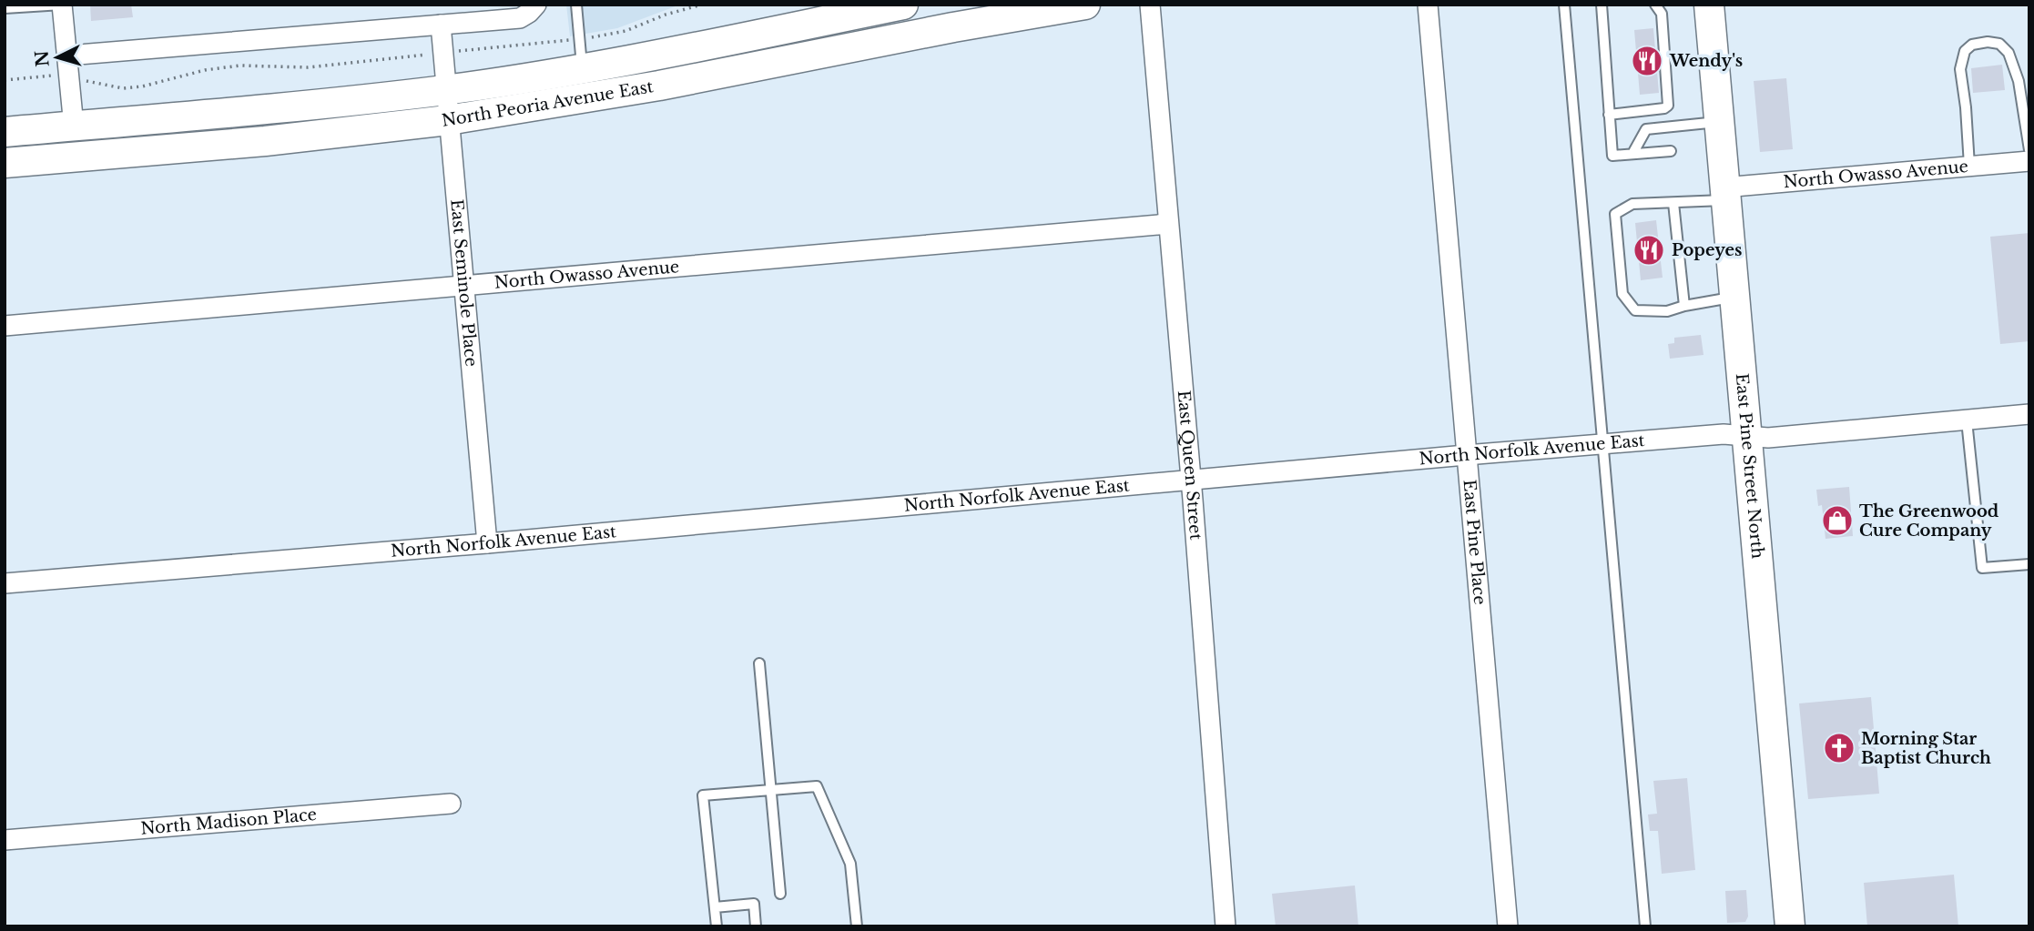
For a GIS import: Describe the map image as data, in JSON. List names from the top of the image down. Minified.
{"streets":{"main road":["North Peoria Avenue East","East Pine Street North"],"street":["North Owasso Avenue","East Seminole Place","North Norfolk Avenue East","East Queen Street","East Pine Place","North Madison Place"]},"crossings":[["North Peoria Avenue East","East Seminole Place"],["North Owasso Avenue","East Seminole Place"],["North Owasso Avenue","East Queen Street"],["North Owasso Avenue","East Pine Street North"],["East Seminole Place","North Norfolk Avenue East"],["North Norfolk Avenue East","East Queen Street"],["North Norfolk Avenue East","East Pine Street North"],["North Norfolk Avenue East","East Pine Place"]],"places":{"restaurant":["Wendy's","Popeyes"],"shop":["The Greenwood Cure Company"],"church":["Morning Star Baptist Church"]},"north":"left"}
